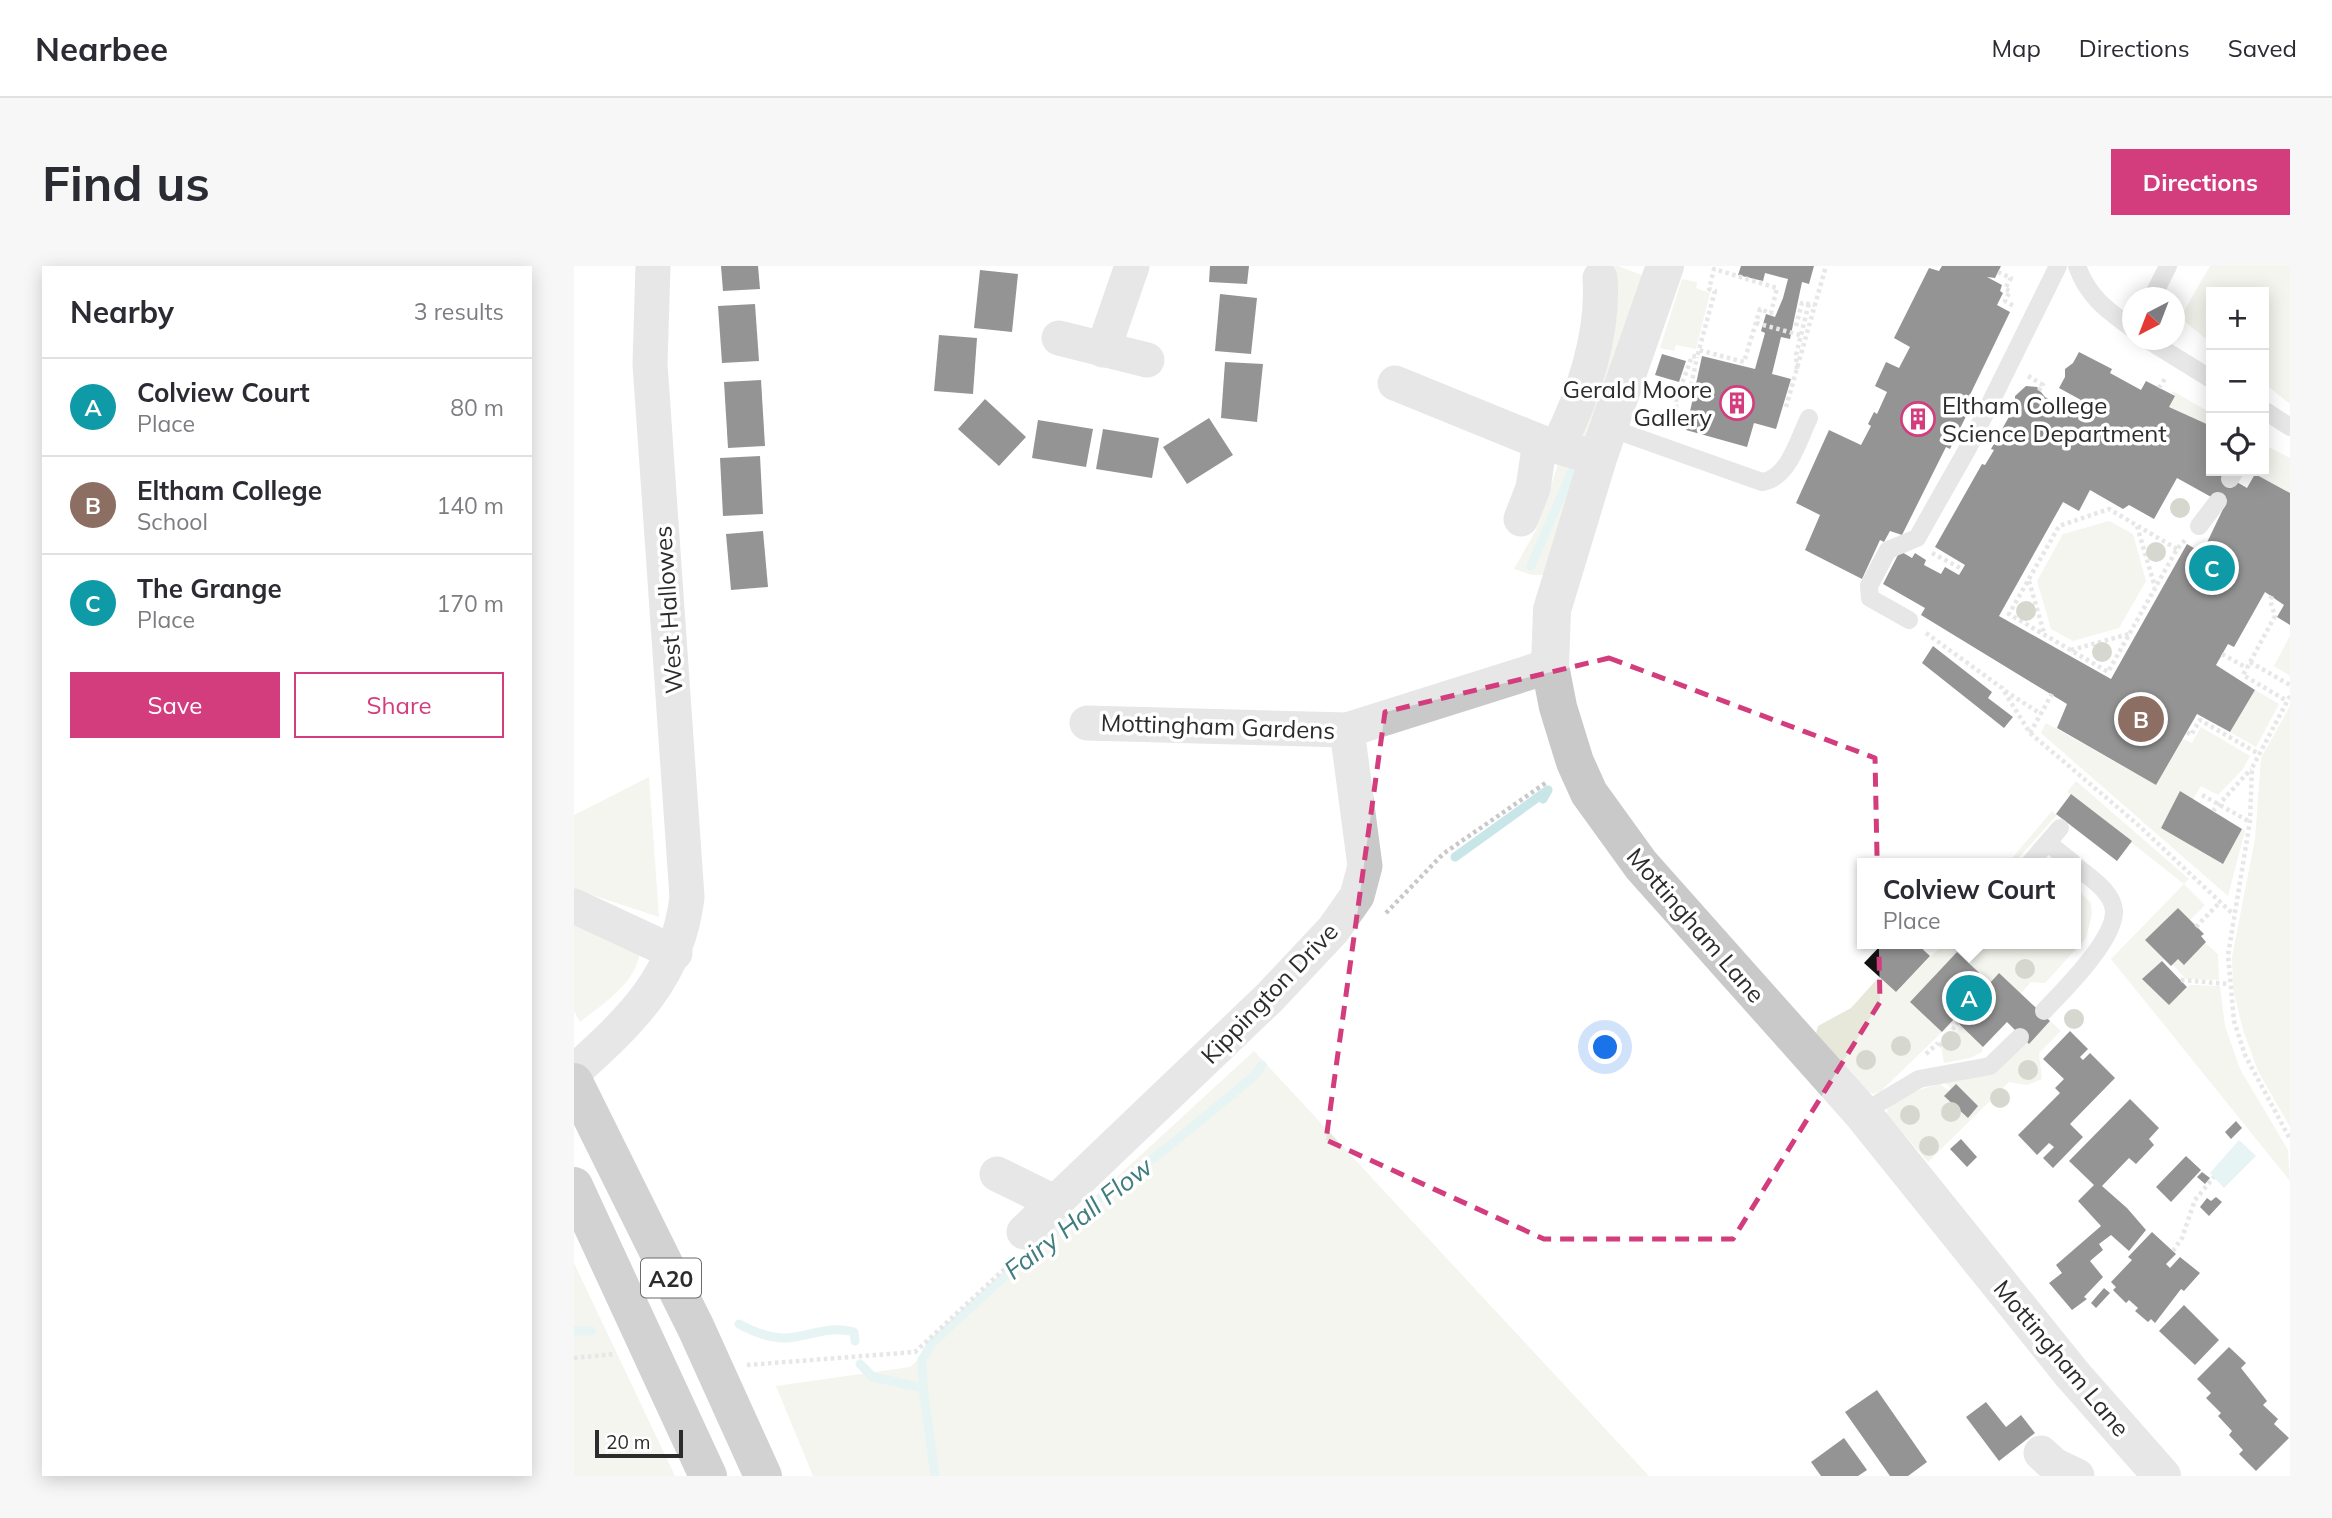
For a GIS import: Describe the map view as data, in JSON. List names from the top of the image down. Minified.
{"streets":{"highway":["A20"],"street":["West Hallowes","Mottingham Gardens","Mottingham Lane","Kippington Drive"]},"crossings":[["Mottingham Gardens","Mottingham Lane"],["Mottingham Gardens","Kippington Drive"]],"water":["Fairy Hall Flow"],"places":{"building":["Gerald Moore Gallery","Eltham College Science Department"]},"scale_bar":"20 m","north":"bottom left","page":{"header":"Nearbee","nav":["Map","Directions","Saved"],"buttons":["Directions",["Save","Share"]],"title":"Find us","heading":["Nearby","3 results"],"map_buttons":["+","−"],"list":[{"mark":"A","name":"Colview Court","note":"Place","value":"80 m"},{"mark":"B","name":"Eltham College","note":"School","value":"140 m"},{"mark":"C","name":"The Grange","note":"Place","value":"170 m"}],"pins":["C","B","A"],"popup":["Colview Court","Place"],"scale":"20 m"}}
